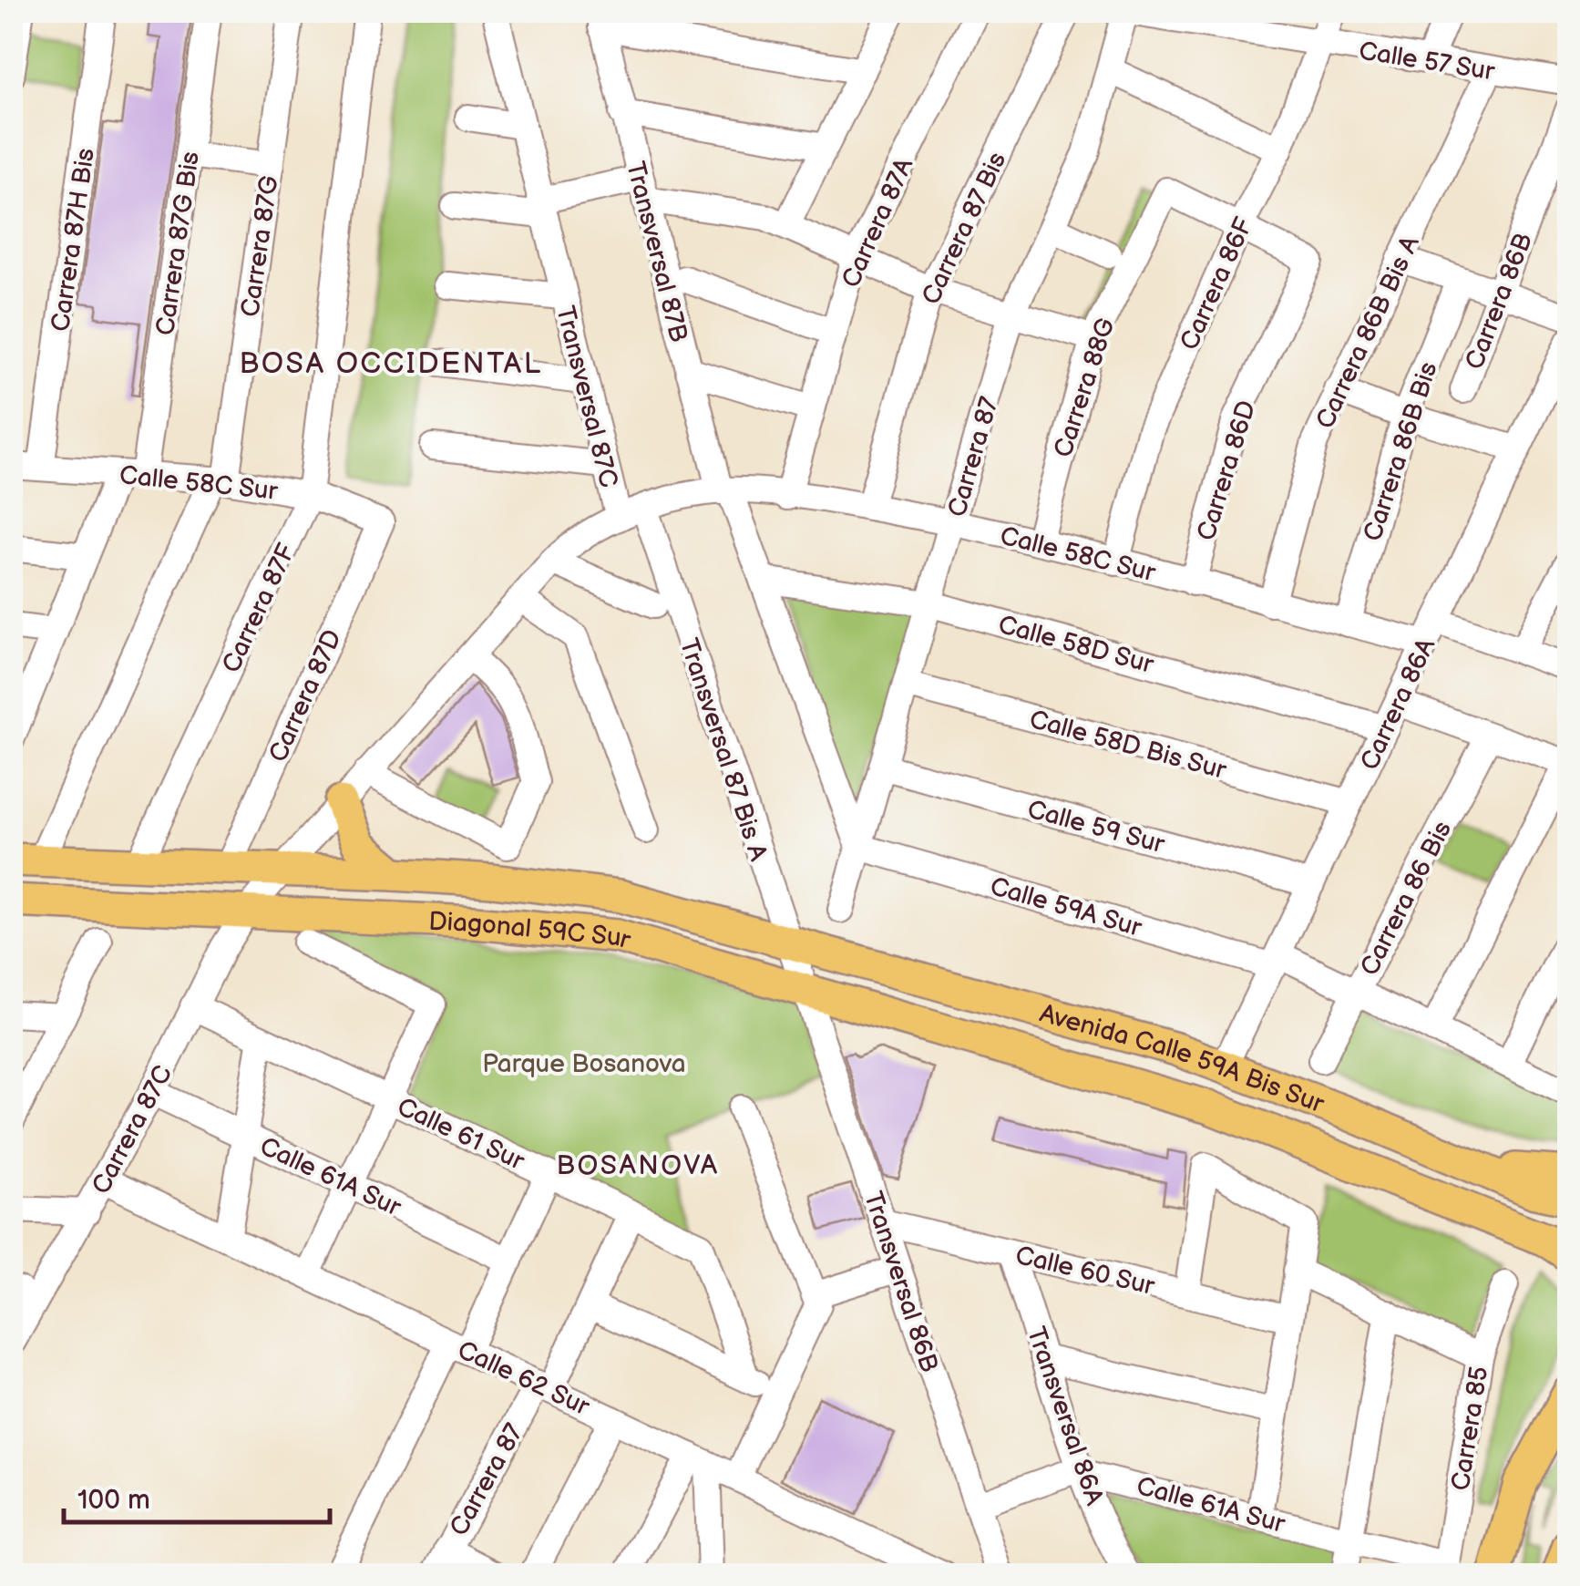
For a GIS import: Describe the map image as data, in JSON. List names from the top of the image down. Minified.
{"streets":{"main road":["Diagonal 59C Sur","Avenida Calle 59A Bis Sur"],"street":["Calle 57 Sur","Carrera 87A","Carrera 87 Bis","Carrera 87H Bis","Carrera 87G Bis","Carrera 87G","Transversal 87B","Carrera 86F","Carrera 86B","Carrera 86B Bis A","Carrera 88G","Transversal 87C","Carrera 86B Bis","Carrera 87","Carrera 86D","Calle 58C Sur","Carrera 87F","Calle 58D Sur","Carrera 87D","Carrera 86A","Calle 58D Bis Sur","Transversal 87 Bis A","Calle 59 Sur","Carrera 86 Bis","Calle 59A Sur","Carrera 87C","Calle 61 Sur","Calle 61A Sur","Calle 60 Sur","Transversal 86B","Calle 62 Sur","Transversal 86A","Carrera 85"]},"crossings":[["Calle 57 Sur","Carrera 86F"],["Calle 57 Sur","Carrera 86B Bis A"],["Calle 57 Sur","Carrera 87"],["Carrera 87A","Calle 58C Sur"],["Carrera 87 Bis","Calle 58C Sur"],["Carrera 87H Bis","Calle 58C Sur"],["Carrera 87G Bis","Calle 58C Sur"],["Carrera 87G","Calle 58C Sur"],["Carrera 87G","Diagonal 59C Sur"],["Transversal 87B","Carrera 87"],["Transversal 87B","Calle 58C Sur"],["Transversal 87B","Calle 58D Sur"],["Transversal 87B","Calle 59A Sur"],["Carrera 86F","Carrera 88G"],["Carrera 86F","Carrera 86D"],["Carrera 86F","Calle 58C Sur"],["Carrera 86B Bis A","Calle 58C Sur"],["Carrera 88G","Carrera 86D"],["Carrera 88G","Calle 58C Sur"],["Transversal 87C","Calle 58C Sur"],["Transversal 87C","Diagonal 59C Sur"],["Transversal 87C","Carrera 87C"],["Carrera 86B Bis","Calle 58C Sur"],["Carrera 87","Calle 58C Sur"],["Carrera 87","Calle 58D Sur"],["Carrera 87","Calle 58D Bis Sur"],["Carrera 87","Calle 59 Sur"],["Carrera 87","Calle 59A Sur"],["Carrera 87","Calle 61 Sur"],["Carrera 87","Calle 62 Sur"],["Carrera 86D","Calle 58C Sur"],["Calle 58C Sur","Carrera 87F"],["Calle 58C Sur","Carrera 87D"],["Calle 58C Sur","Carrera 86A"],["Calle 58C Sur","Transversal 87 Bis A"],["Carrera 87F","Diagonal 59C Sur"],["Calle 58D Sur","Carrera 86A"],["Carrera 87D","Diagonal 59C Sur"],["Carrera 86A","Calle 58D Bis Sur"],["Carrera 86A","Calle 59 Sur"],["Carrera 86A","Calle 59A Sur"],["Carrera 86A","Avenida Calle 59A Bis Sur"],["Transversal 87 Bis A","Diagonal 59C Sur"],["Transversal 87 Bis A","Avenida Calle 59A Bis Sur"],["Transversal 87 Bis A","Transversal 86B"],["Carrera 86 Bis","Calle 59A Sur"],["Diagonal 59C Sur","Avenida Calle 59A Bis Sur"],["Diagonal 59C Sur","Carrera 87C"],["Diagonal 59C Sur","Transversal 86B"],["Avenida Calle 59A Bis Sur","Transversal 86B"],["Carrera 87C","Calle 61 Sur"],["Carrera 87C","Calle 61A Sur"],["Carrera 87C","Calle 62 Sur"],["Calle 61A Sur","Transversal 86B"],["Calle 61A Sur","Transversal 86A"],["Calle 61A Sur","Carrera 85"],["Calle 60 Sur","Transversal 86B"],["Calle 60 Sur","Transversal 86A"]],"districts":["BOSA OCCIDENTAL","BOSANOVA"],"parks":["Parque Bosanova"],"scale_bar":"100 m"}
